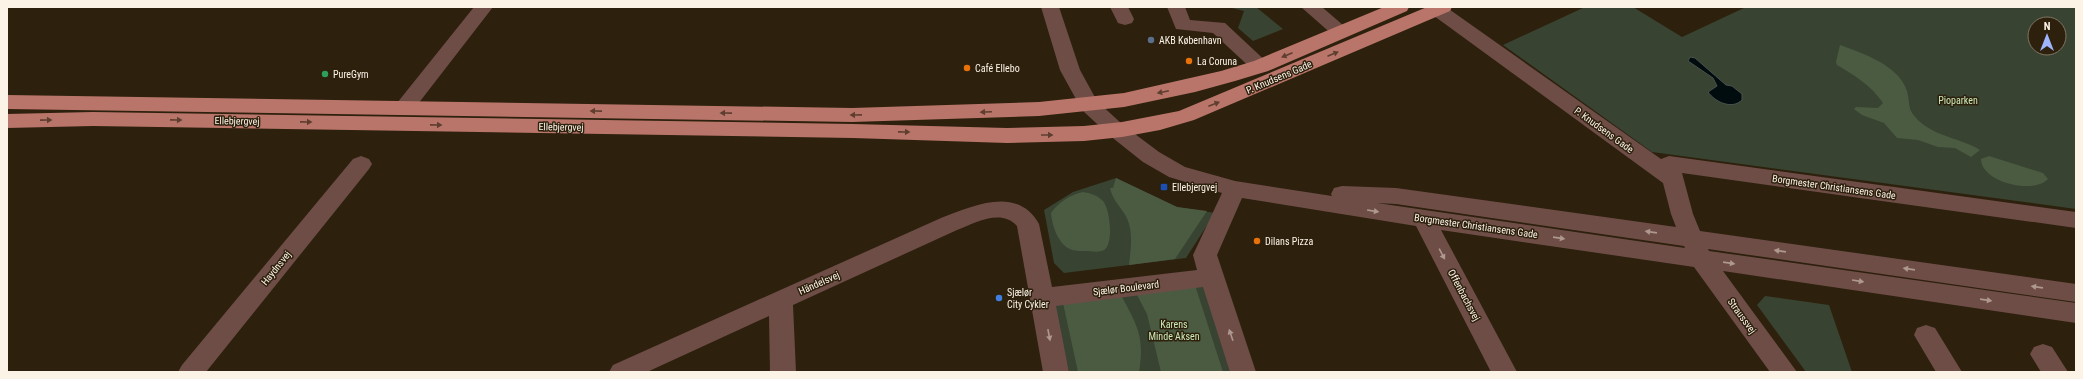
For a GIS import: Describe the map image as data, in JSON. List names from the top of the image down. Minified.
{"streets":{"main road":["P. Knudsens Gade","Ellebjergvej"],"street":["Borgmester Christiansens Gade","Haydnsvej","Händelsvej","Sjælør Boulevard","Offenbachsvej","Straussvej"]},"crossings":[["P. Knudsens Gade","Ellebjergvej"],["P. Knudsens Gade","Borgmester Christiansens Gade"],["Ellebjergvej","Borgmester Christiansens Gade"],["Borgmester Christiansens Gade","Offenbachsvej"],["Borgmester Christiansens Gade","Straussvej"],["Händelsvej","Sjælør Boulevard"]],"one_way":["Offenbachsvej"],"parks":["Pioparken","Karens Minde Aksen"],"places":{"other":["AKB København","La Coruna","Café Ellebo","PureGym","Dilans Pizza","Sjælør City Cykler"],"transit":["Ellebjergvej"]},"north":"top"}
